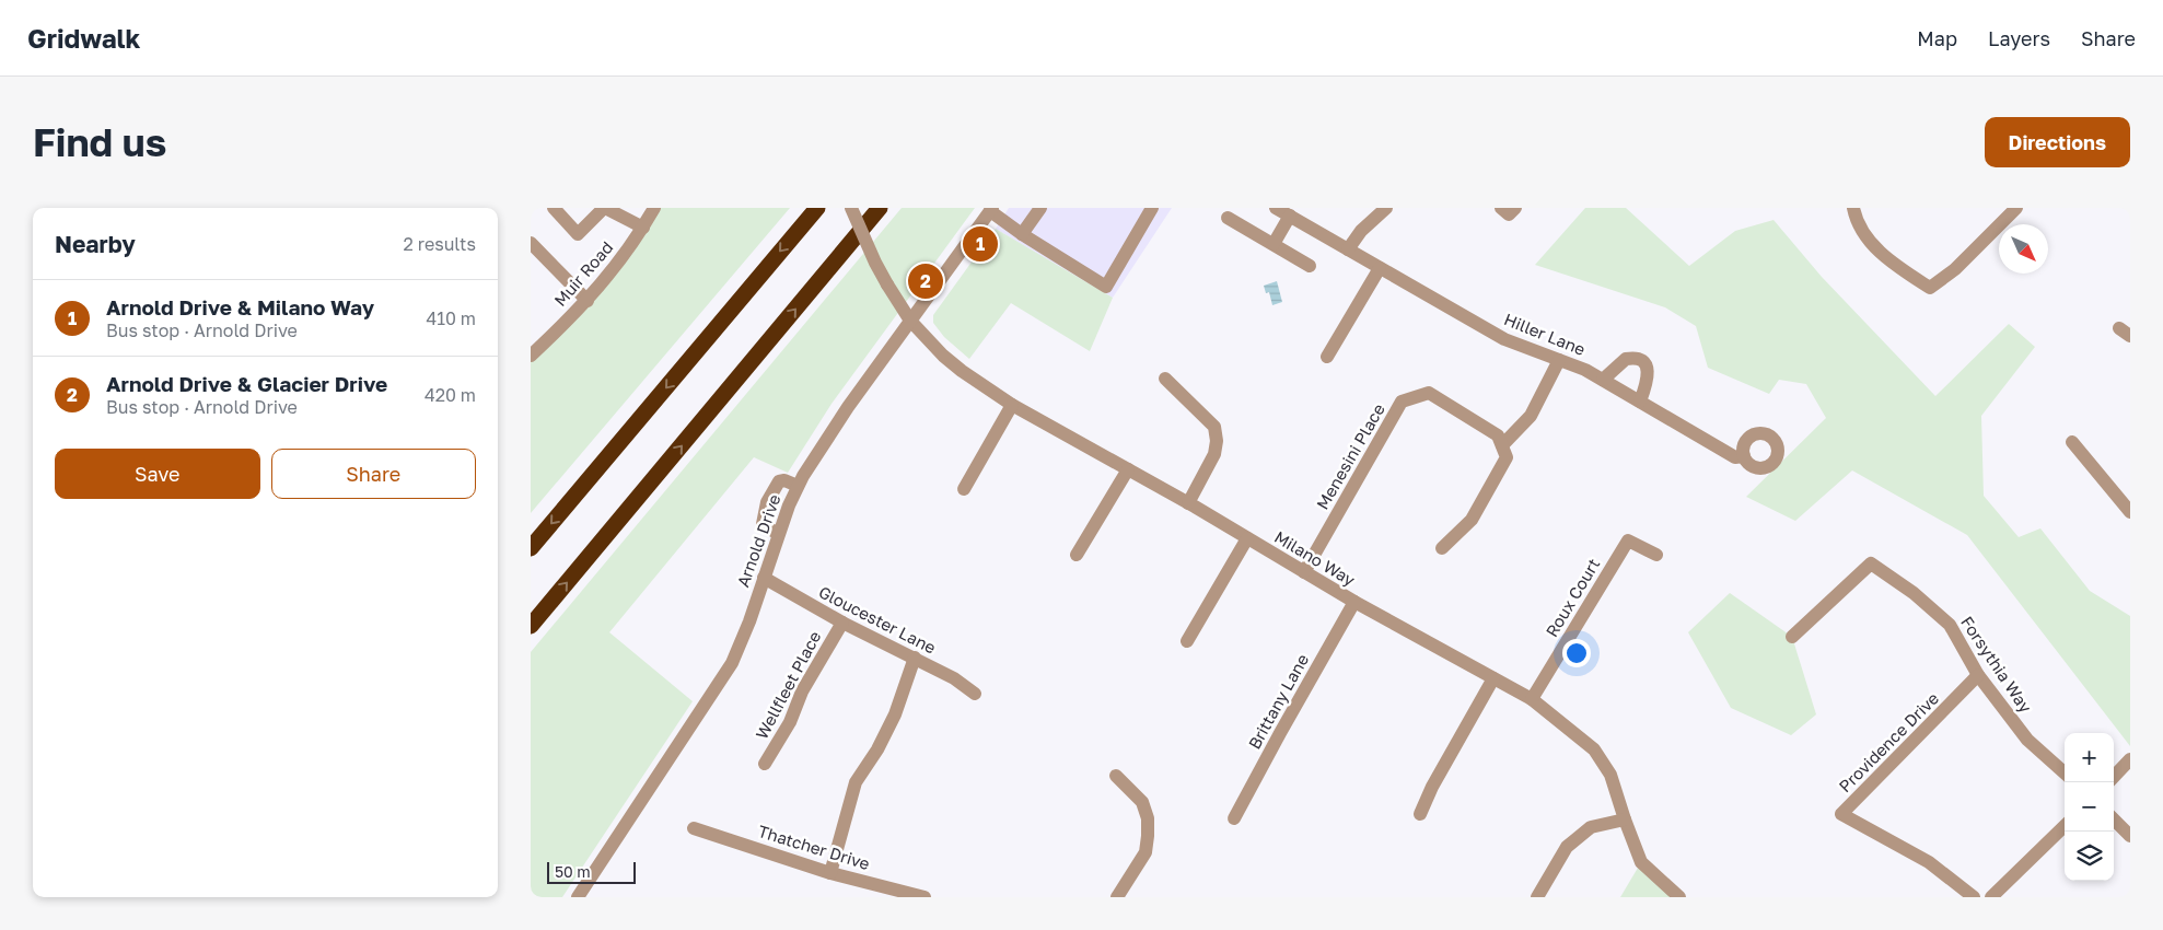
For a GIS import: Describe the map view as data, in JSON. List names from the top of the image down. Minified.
{"streets":{"street":["Muir Road","Hiller Lane","Menesini Place","Arnold Drive","Milano Way","Roux Court","Gloucester Lane","Forsythia Way","Wellfleet Place","Brittany Lane","Providence Drive","Thatcher Drive"]},"crossings":[["Menesini Place","Milano Way"],["Arnold Drive","Milano Way"],["Arnold Drive","Gloucester Lane"],["Milano Way","Roux Court"],["Milano Way","Brittany Lane"],["Gloucester Lane","Wellfleet Place"],["Forsythia Way","Providence Drive"]],"scale_bar":"50 m","north":"bottom right","page":{"header":"Gridwalk","nav":["Map","Layers","Share"],"buttons":["Directions",["Save","Share"]],"title":"Find us","heading":["Nearby","2 results"],"pins":["1","2"],"list":[{"mark":"1","name":"Arnold Drive & Milano Way","note":"Bus stop · Arnold Drive","value":"410 m"},{"mark":"2","name":"Arnold Drive & Glacier Drive","note":"Bus stop · Arnold Drive","value":"420 m"}],"map_buttons":["+","−"],"scale":"50 m"}}
